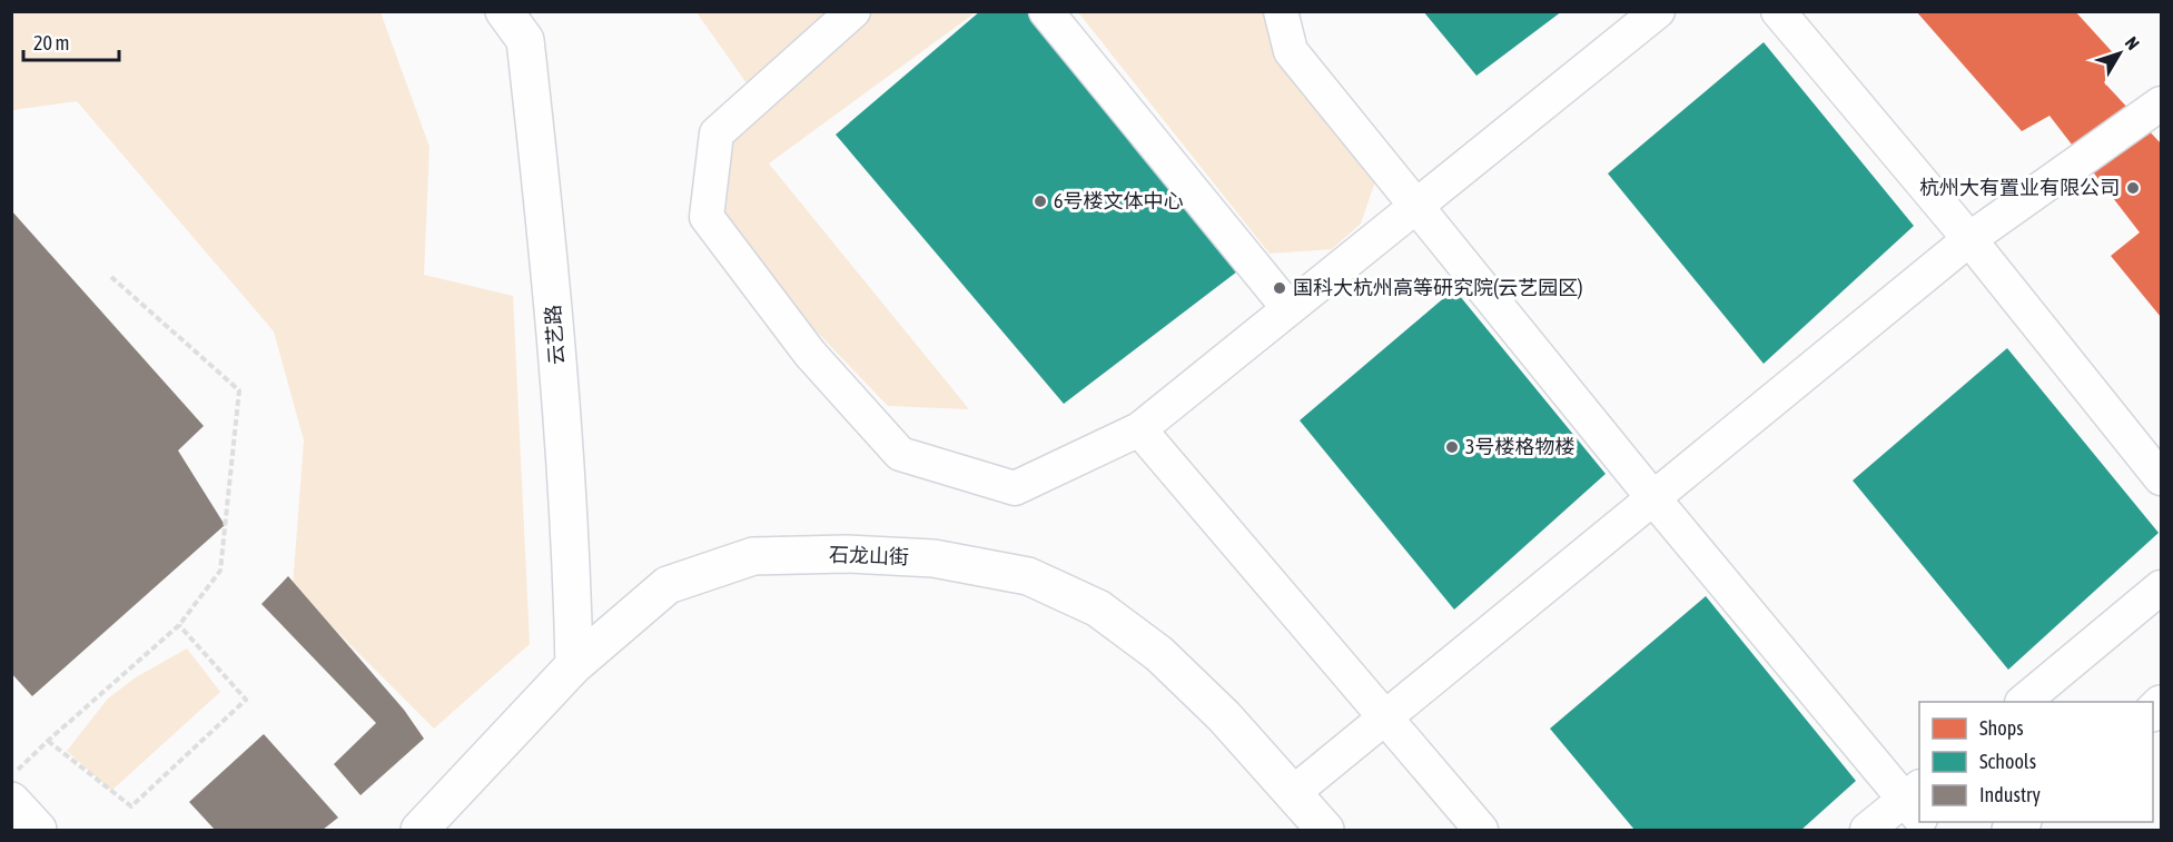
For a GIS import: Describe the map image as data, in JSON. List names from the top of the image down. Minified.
{"streets":{"street":["云艺路","石龙山街"]},"crossings":[["云艺路","石龙山街"]],"places":["杭州大有置业有限公司","6号楼文体中心","国科大杭州高等研究院(云艺园区)","3号楼格物楼"],"legend":["Shops","Schools","Industry"],"scale_bar":"20 m","north":"top right"}
